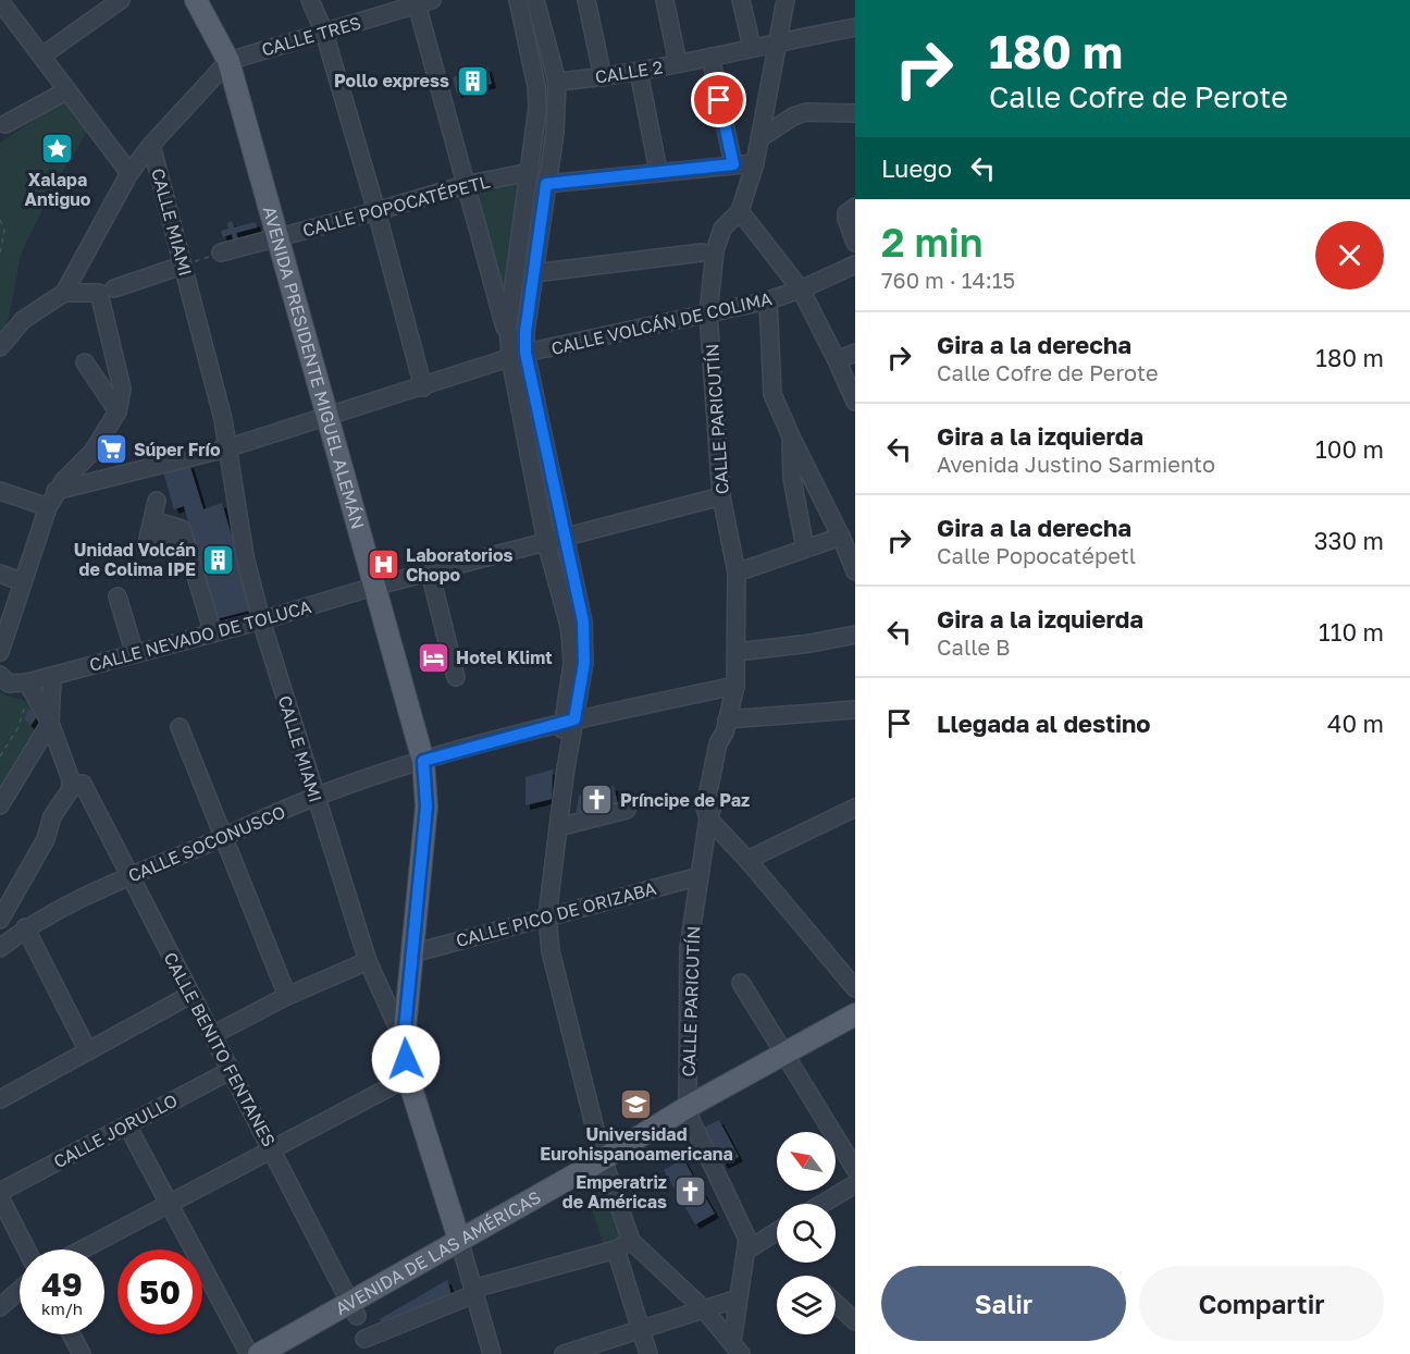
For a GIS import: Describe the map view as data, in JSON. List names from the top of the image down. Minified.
{"streets":{"main road":["AVENIDA PRESIDENTE MIGUEL ALEMÁN","AVENIDA DE LAS AMÉRICAS"],"street":["CALLE TRES","CALLE 2","CALLE POPOCATÉPETL","CALLE MIAMI","CALLE VOLCÁN DE COLIMA","CALLE PARICUTÍN","CALLE NEVADO DE TOLUCA","CALLE SOCONUSCO","CALLE PICO DE ORIZABA","CALLE BENITO FENTANES","CALLE JORULLO"]},"crossings":[["CALLE TRES","AVENIDA PRESIDENTE MIGUEL ALEMÁN"],["CALLE 2","CALLE PARICUTÍN"],["CALLE POPOCATÉPETL","AVENIDA PRESIDENTE MIGUEL ALEMÁN"],["CALLE MIAMI","CALLE VOLCÁN DE COLIMA"],["CALLE MIAMI","AVENIDA PRESIDENTE MIGUEL ALEMÁN"],["CALLE MIAMI","CALLE NEVADO DE TOLUCA"],["CALLE MIAMI","CALLE SOCONUSCO"],["CALLE VOLCÁN DE COLIMA","AVENIDA PRESIDENTE MIGUEL ALEMÁN"],["CALLE VOLCÁN DE COLIMA","CALLE PARICUTÍN"],["AVENIDA PRESIDENTE MIGUEL ALEMÁN","CALLE NEVADO DE TOLUCA"],["AVENIDA PRESIDENTE MIGUEL ALEMÁN","CALLE SOCONUSCO"],["AVENIDA PRESIDENTE MIGUEL ALEMÁN","CALLE PICO DE ORIZABA"],["AVENIDA PRESIDENTE MIGUEL ALEMÁN","AVENIDA DE LAS AMÉRICAS"],["CALLE PARICUTÍN","CALLE NEVADO DE TOLUCA"],["CALLE PARICUTÍN","CALLE SOCONUSCO"],["CALLE PARICUTÍN","CALLE PICO DE ORIZABA"],["CALLE PARICUTÍN","AVENIDA DE LAS AMÉRICAS"],["CALLE SOCONUSCO","CALLE BENITO FENTANES"],["CALLE BENITO FENTANES","CALLE JORULLO"],["CALLE BENITO FENTANES","AVENIDA DE LAS AMÉRICAS"]],"places":{"building":["Pollo express","Unidad Volcán de Colima IPE"],"place":["Xalapa Antiguo"],"supermarket":["Súper Frío"],"hospital":["Laboratorios Chopo"],"hotel":["Hotel Klimt"],"church":["Príncipe de Paz","Emperatriz de Américas"],"school or university":["Universidad Eurohispanoamericana"]},"north":"top left","page":{"turn":["180 m","Calle Cofre de Perote"],"then":"Luego","heading":["2 min","760 m · 14:15"],"list":[{"name":"Gira a la derecha","note":"Calle Cofre de Perote","value":"180 m"},{"name":"Gira a la izquierda","note":"Avenida Justino Sarmiento","value":"100 m"},{"name":"Gira a la derecha","note":"Calle Popocatépetl","value":"330 m"},{"name":"Gira a la izquierda","note":"Calle B","value":"110 m"},{"name":"Llegada al destino","value":"40 m"}],"speed":"49 km/h","limit":"50","buttons":["Salir","Compartir"]}}
